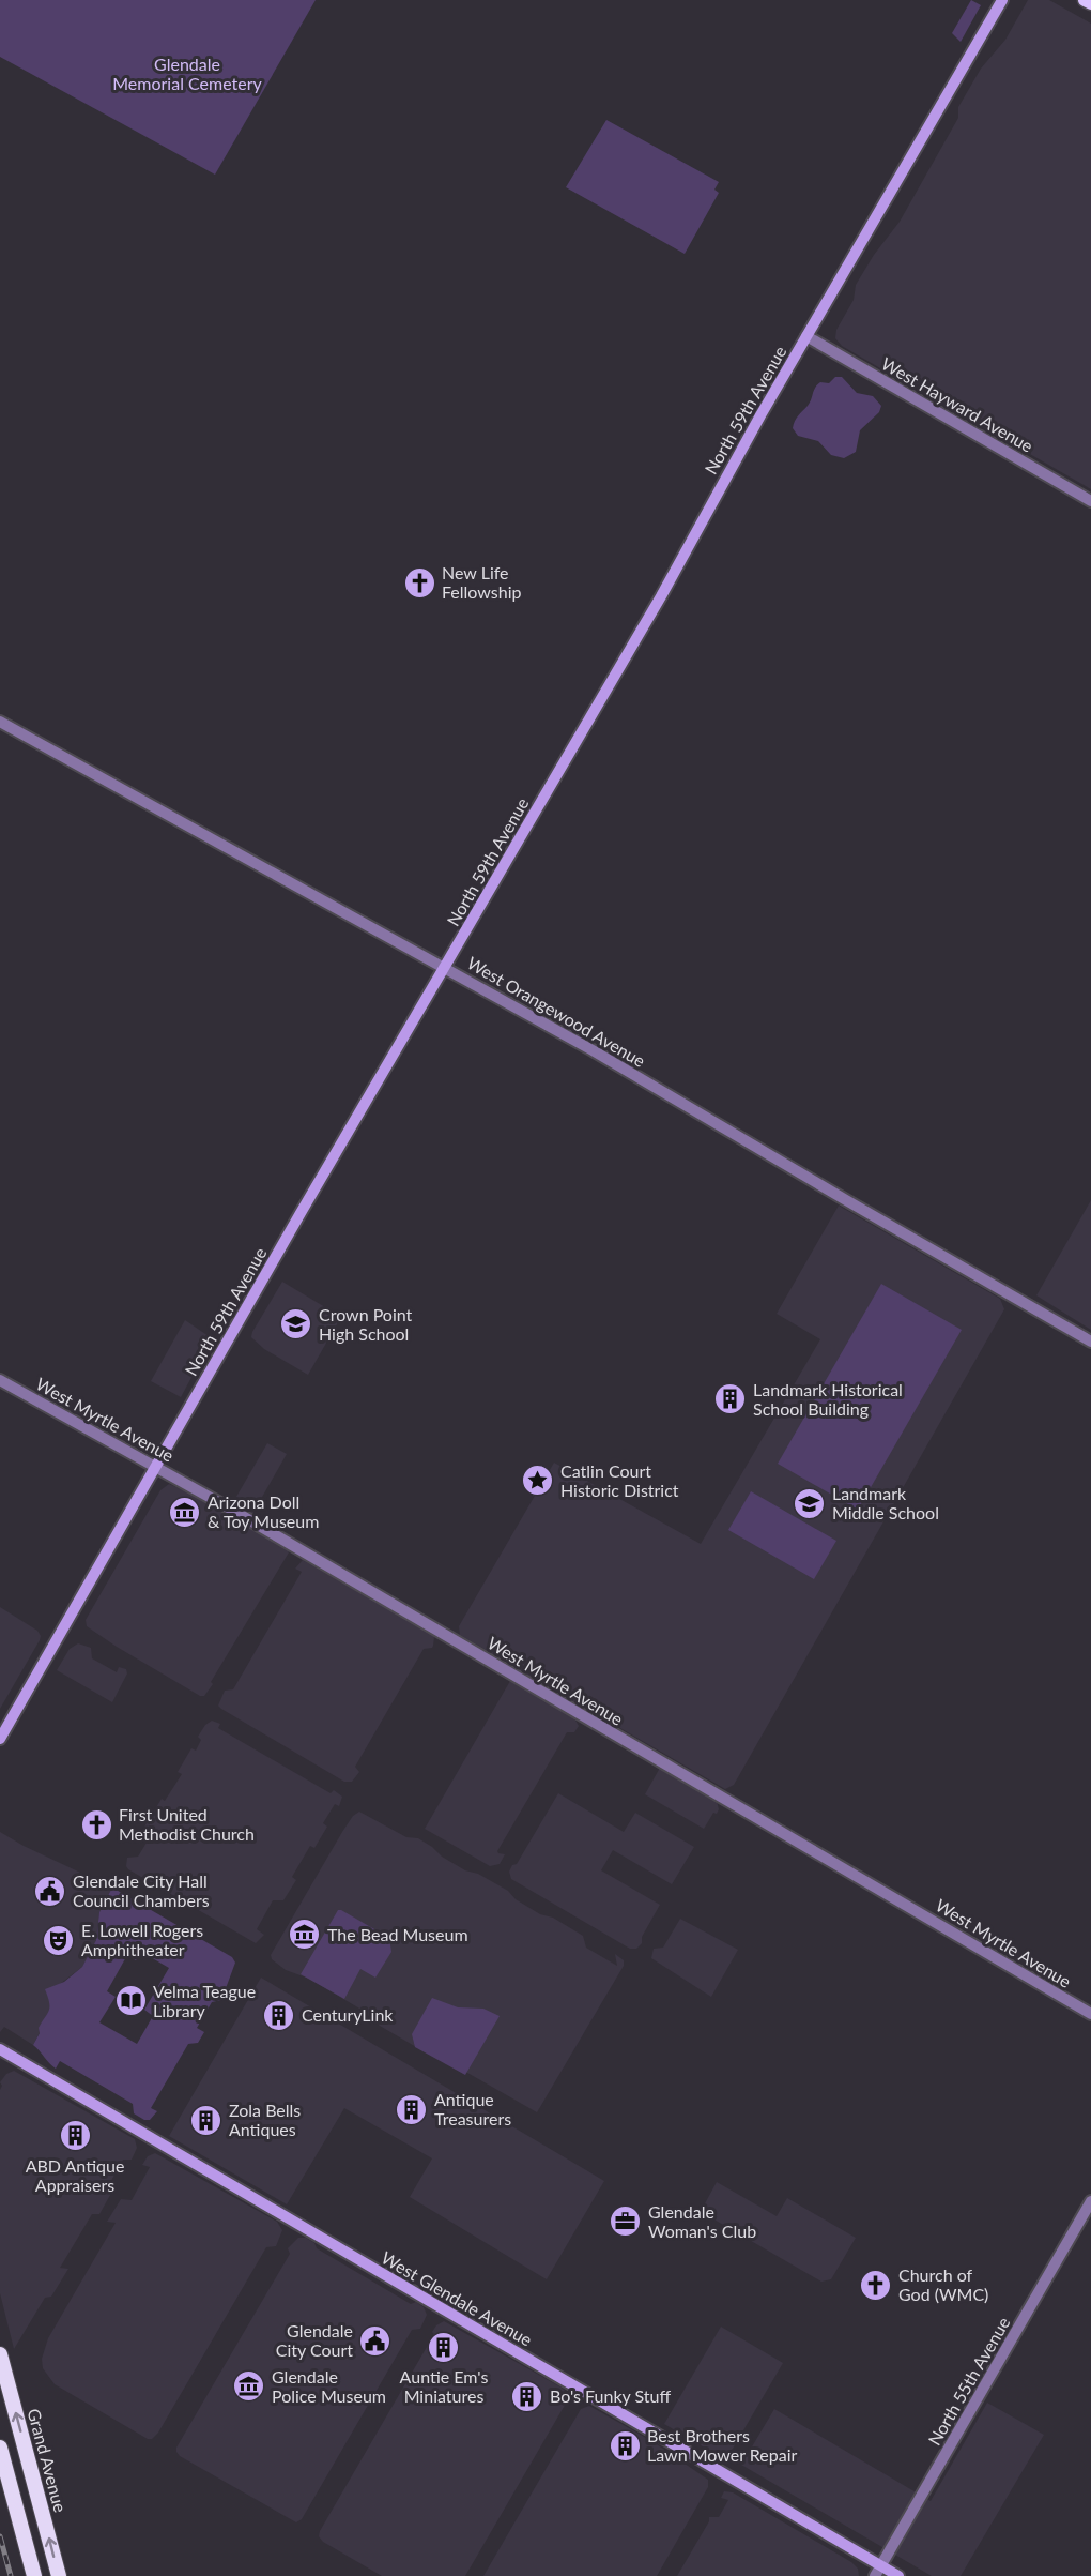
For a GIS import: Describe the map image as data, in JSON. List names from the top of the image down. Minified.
{"streets":{"highway":["Grand Avenue"],"main road":["North 59th Avenue","West Glendale Avenue"],"street":["West Hayward Avenue","West Orangewood Avenue","West Myrtle Avenue","North 55th Avenue"]},"crossings":[["West Hayward Avenue","North 59th Avenue"],["North 59th Avenue","West Orangewood Avenue"],["North 59th Avenue","West Myrtle Avenue"],["West Glendale Avenue","North 55th Avenue"]],"parks":["Glendale Memorial Cemetery"],"places":{"church":["New Life Fellowship","First United Methodist Church","Church of God (WMC)"],"school or university":["Crown Point High School","Landmark Middle School"],"building":["Landmark Historical School Building","CenturyLink","Antique Treasurers","Zola Bells Antiques","ABD Antique Appraisers","Auntie Em's Miniatures","Bo's Funky Stuff","Best Brothers Lawn Mower Repair"],"place":["Catlin Court Historic District"],"museum":["Arizona Doll & Toy Museum","The Bead Museum","Glendale Police Museum"],"public building":["Glendale City Hall Council Chambers","Glendale City Court"],"theatre":["E. Lowell Rogers Amphitheater"],"library":["Velma Teague Library"],"office":["Glendale Woman's Club"]}}
